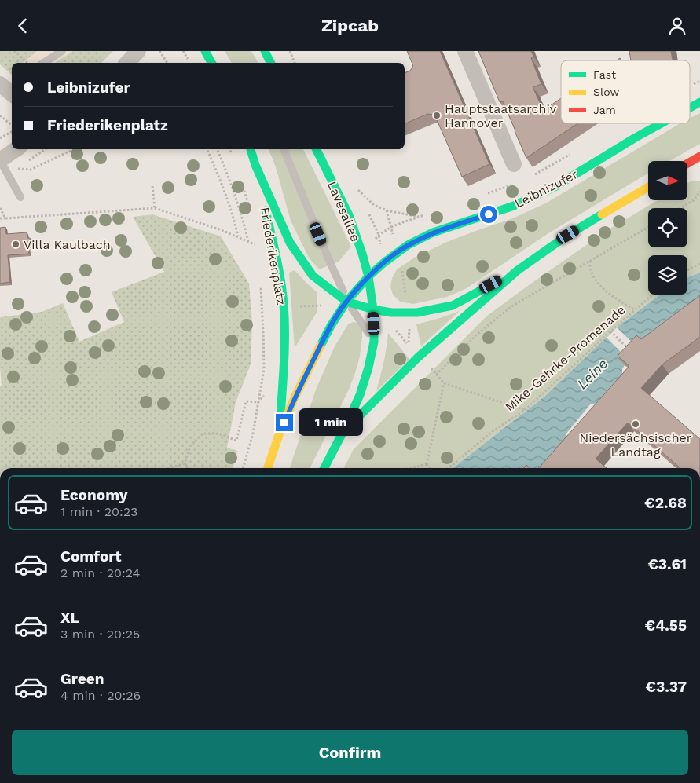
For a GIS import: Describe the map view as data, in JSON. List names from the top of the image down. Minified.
{"streets":{"main road":["Leibnizufer","Lavesallee","Friederikenplatz"],"path":["Mike-Gehrke-Promenade"]},"crossings":[["Leibnizufer","Lavesallee"]],"water":["Leine"],"places":["Hauptstaatsarchiv Hannover","Villa Kaulbach","Niedersächsischer Landtag"],"legend":["Fast","Slow","Jam"],"north":"right","page":{"header":"Zipcab","banner":["Leibnizufer","Friederikenplatz"],"bubble":"1 min","list":[{"name":"Economy","note":"1 min · 20:23","value":"€2.68"},{"name":"Comfort","note":"2 min · 20:24","value":"€3.61"},{"name":"XL","note":"3 min · 20:25","value":"€4.55"},{"name":"Green","note":"4 min · 20:26","value":"€3.37"}],"buttons":"Confirm"}}
